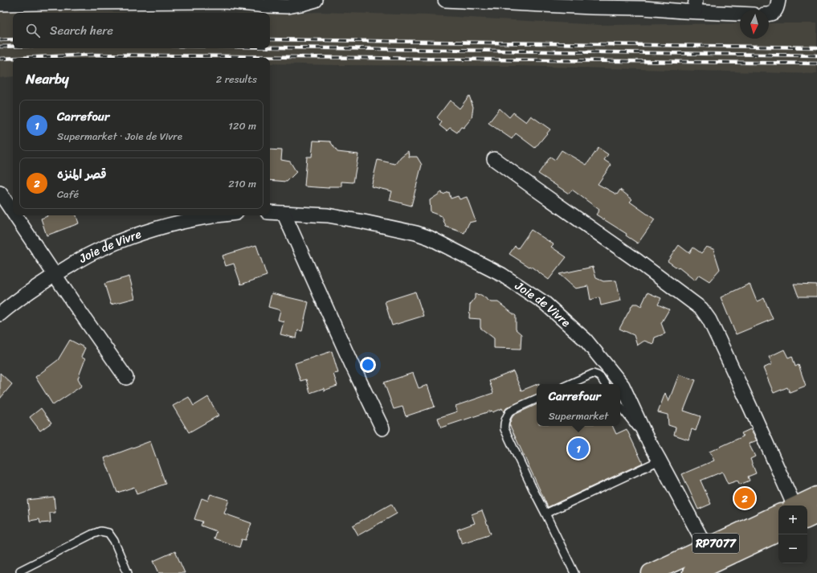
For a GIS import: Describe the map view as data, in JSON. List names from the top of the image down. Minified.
{"streets":{"main road":["RP7077"],"street":["Joie de Vivre"]},"crossings":[["Joie de Vivre","RP7077"]],"north":"bottom","page":{"search":"Search here","heading":["Nearby","2 results"],"list":[{"mark":"1","name":"Carrefour","note":"Supermarket · Joie de Vivre","value":"120 m"},{"mark":"2","name":"قصر المنزه","note":"Café","value":"210 m"}],"popup":["Carrefour","Supermarket"],"pins":["1","2"],"map_buttons":["+","−"]}}
